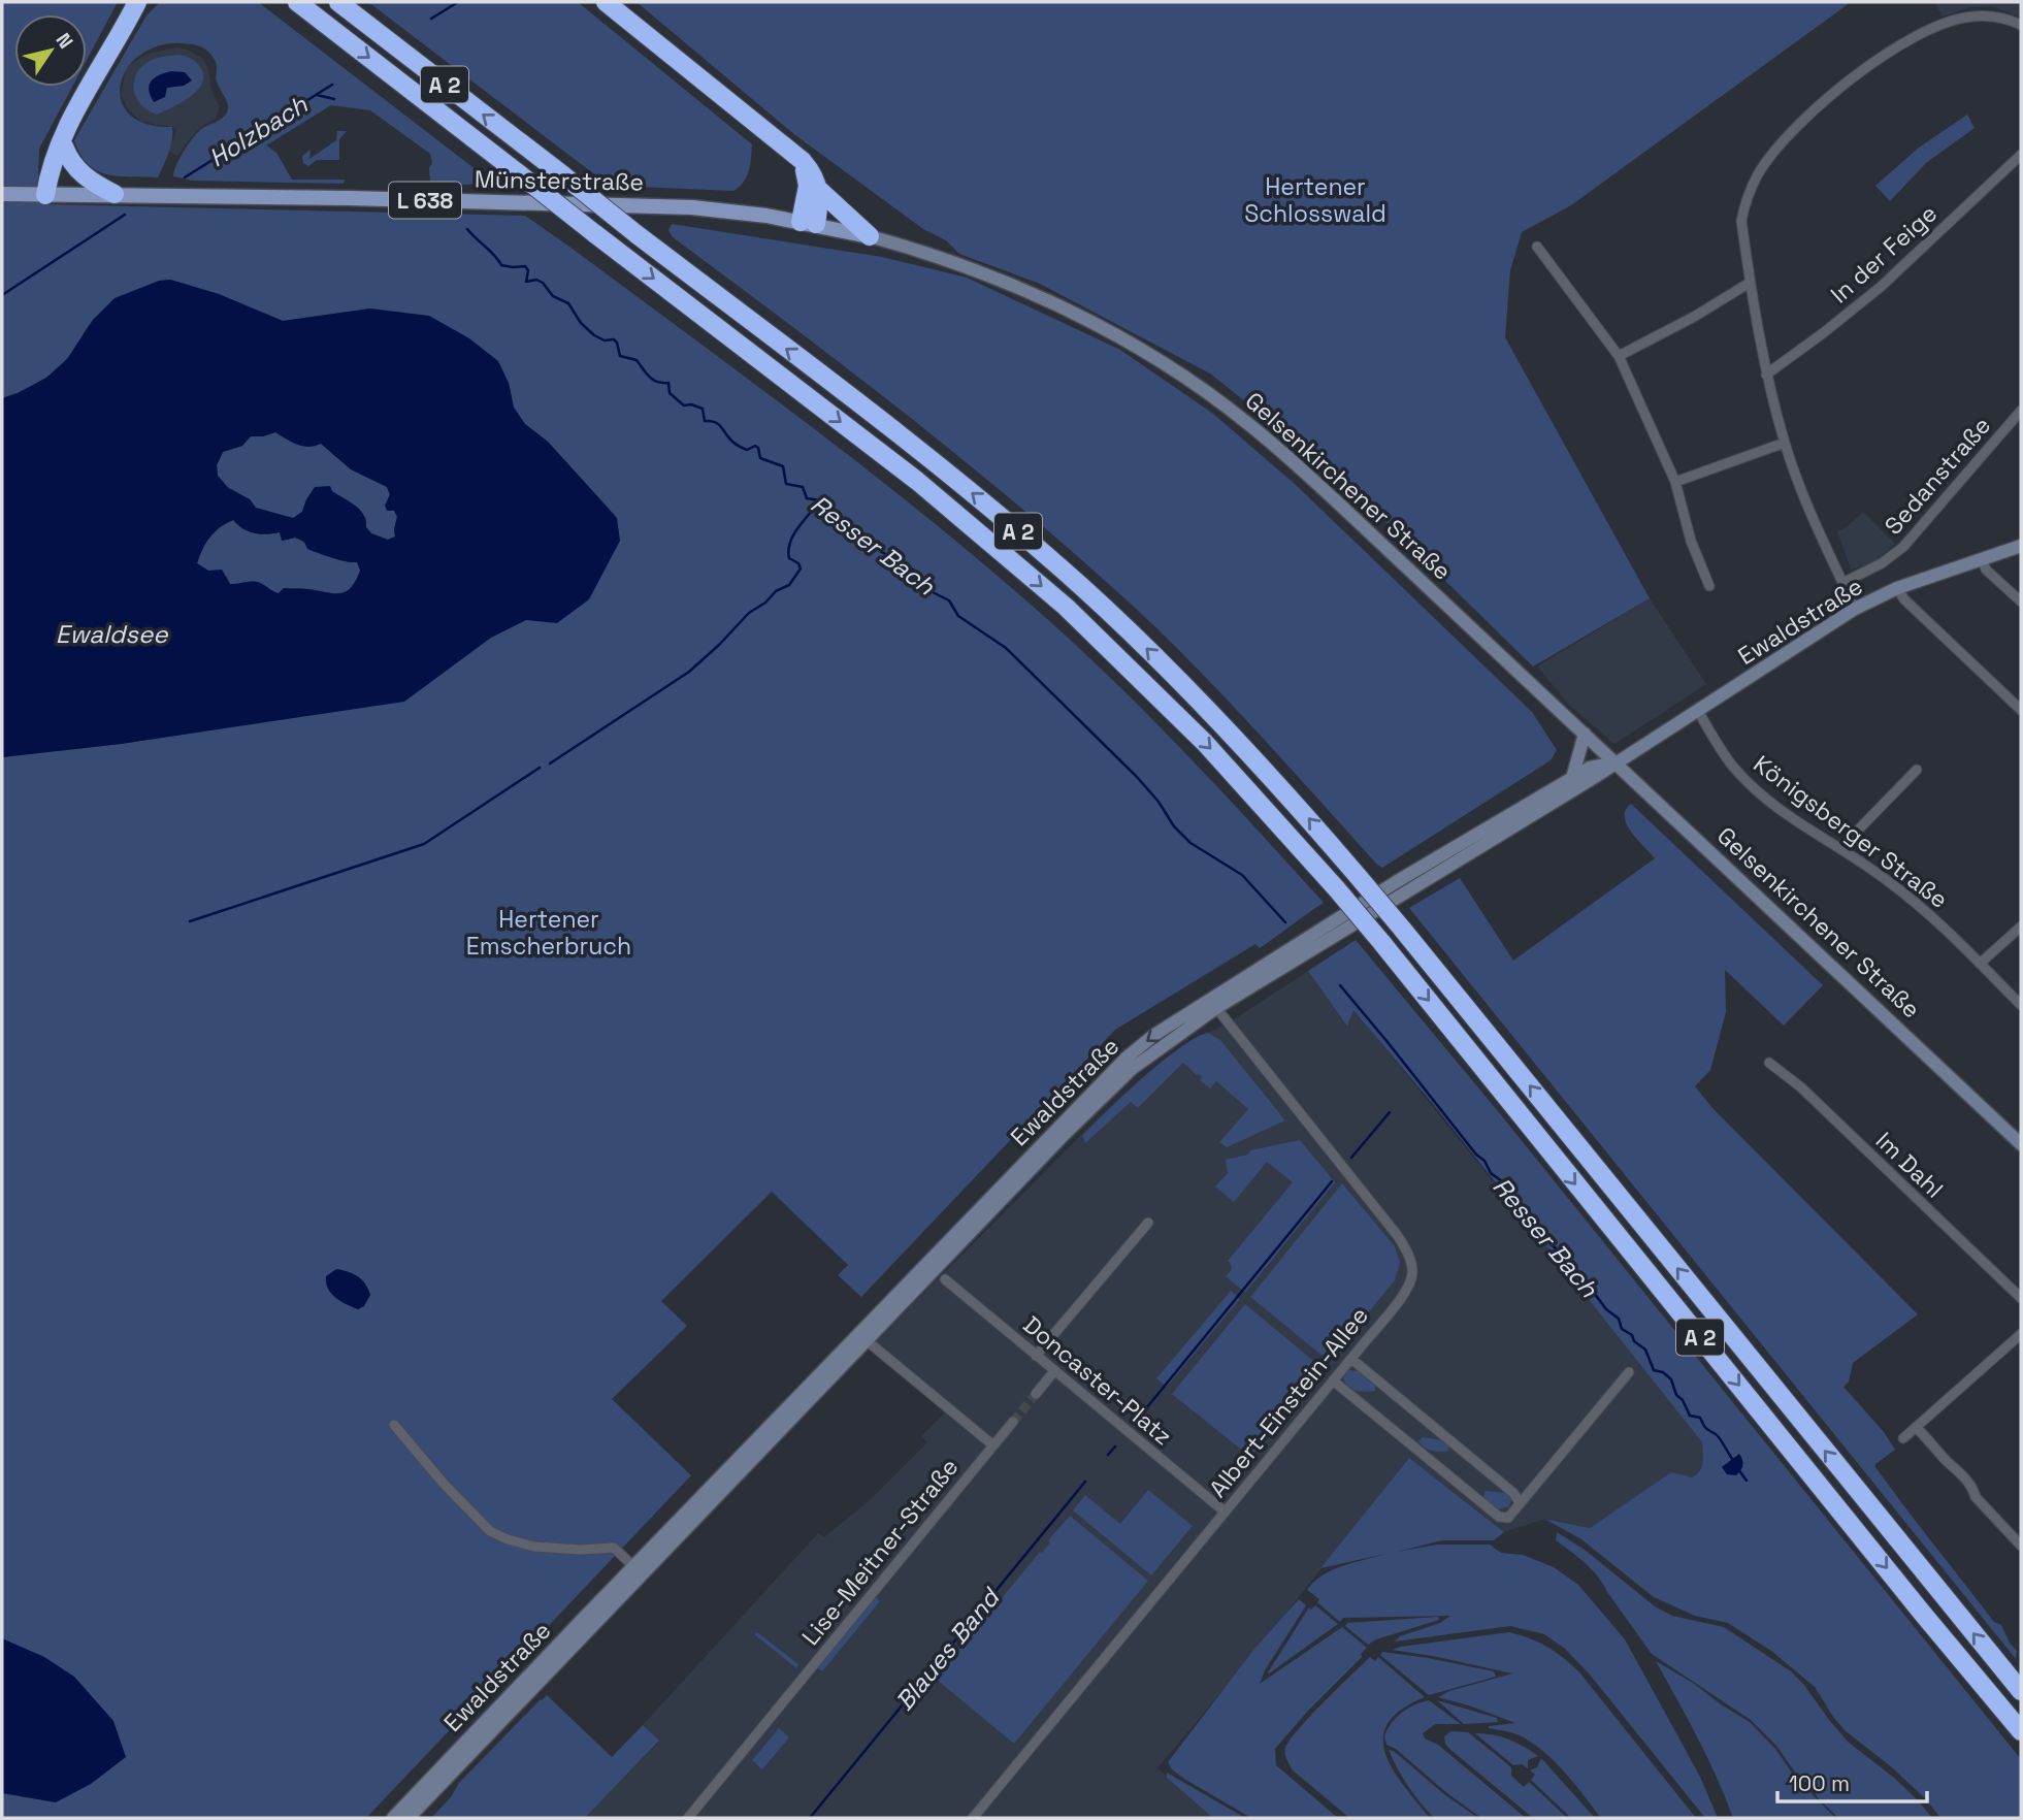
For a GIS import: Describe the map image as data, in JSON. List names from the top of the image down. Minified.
{"streets":{"highway":["A 2"],"main road":["Münsterstraße","L 638","Gelsenkirchener Straße","Ewaldstraße"],"street":["In der Feige","Sedanstraße","Königsberger Straße","Im Dahl","Doncaster-Platz","Albert-Einstein-Allee","Lise-Meitner-Straße"]},"crossings":[["Münsterstraße","Gelsenkirchener Straße"],["Gelsenkirchener Straße","Ewaldstraße"],["Ewaldstraße","Königsberger Straße"],["Ewaldstraße","Albert-Einstein-Allee"],["Doncaster-Platz","Albert-Einstein-Allee"]],"water":["Holzbach","Resser Bach","Ewaldsee","Blaues Band"],"parks":["Hertener Schlosswald","Hertener Emscherbruch"],"scale_bar":"100 m","north":"top right"}
